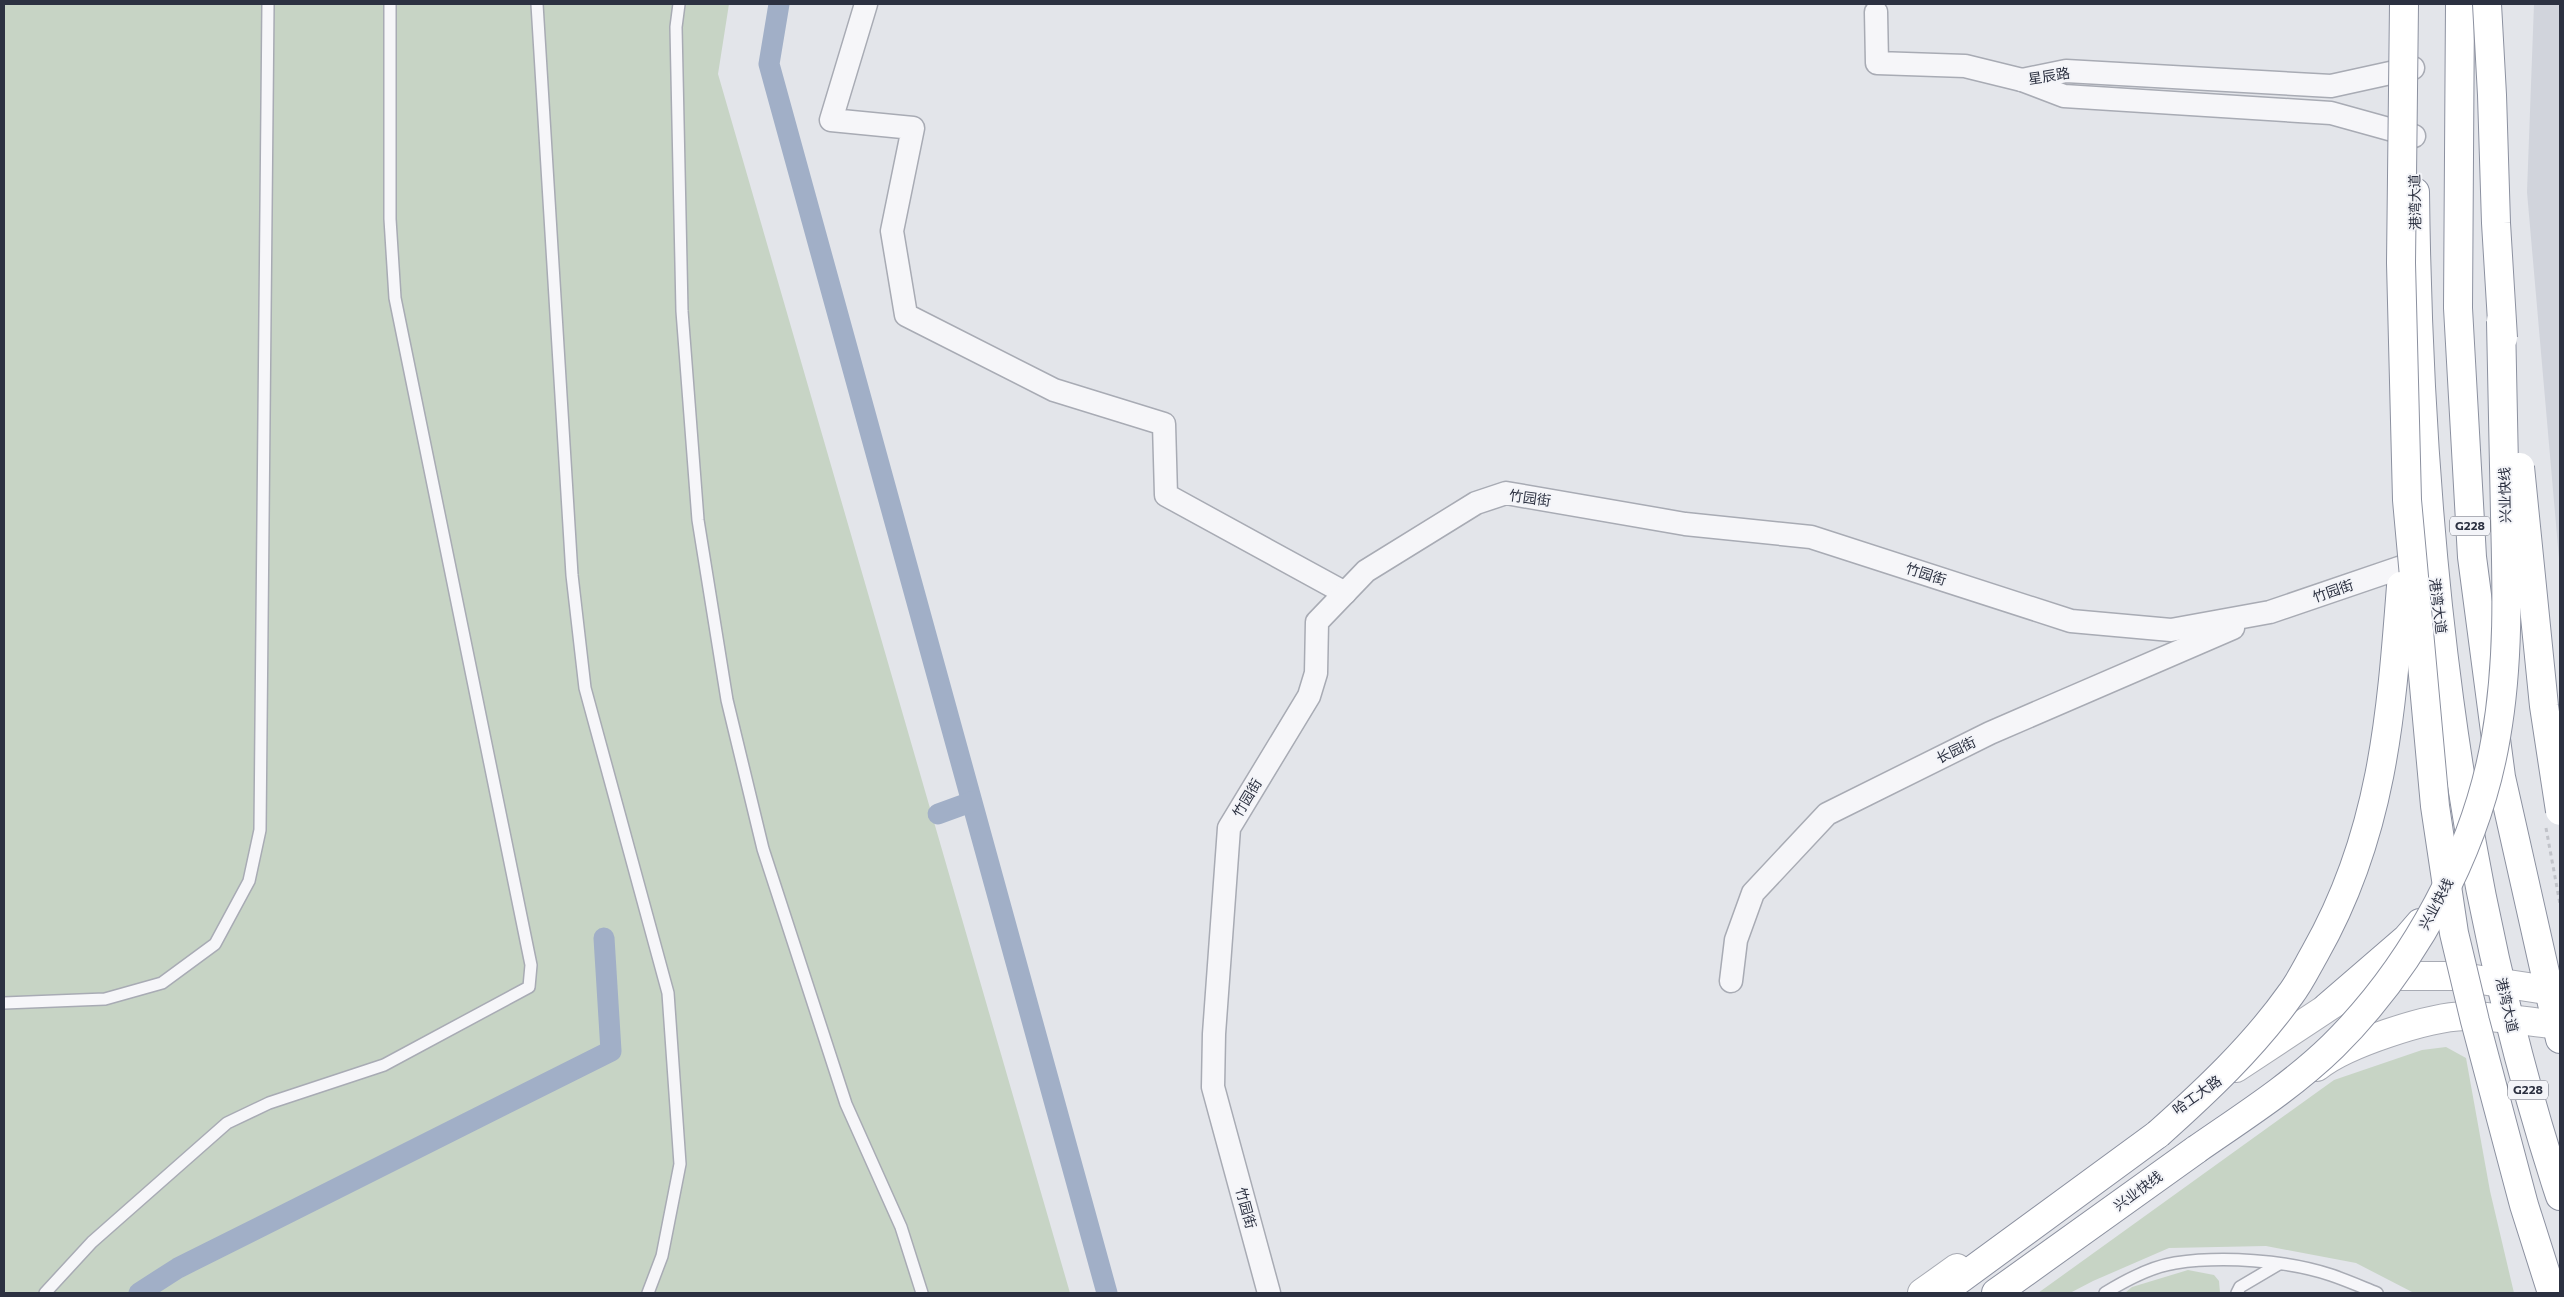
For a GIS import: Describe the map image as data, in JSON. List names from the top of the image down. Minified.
{"streets":{"main road":["港湾大道","兴业快线","G228","哈工大路"],"street":["星辰路","竹园街","长园街"]},"crossings":[["星辰路","港湾大道"],["港湾大道","竹园街"],["港湾大道","哈工大路"],["竹园街","长园街"],["G228","哈工大路"]]}
